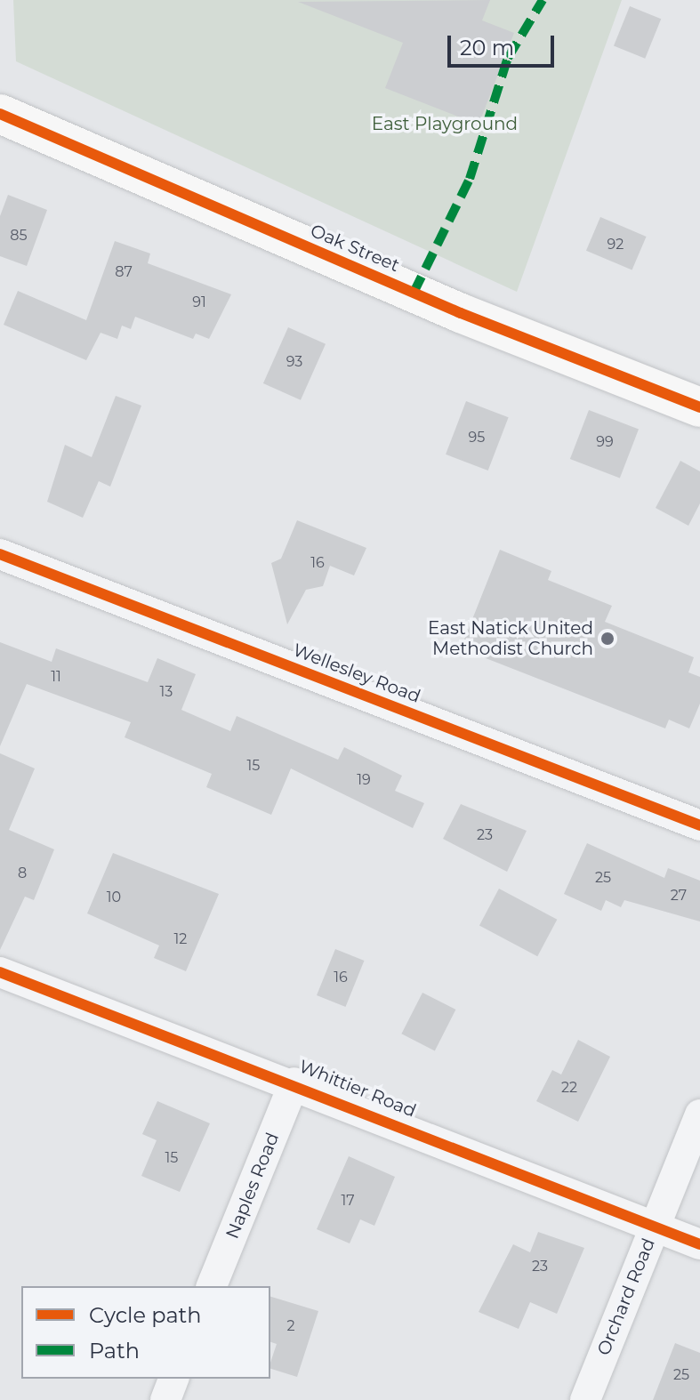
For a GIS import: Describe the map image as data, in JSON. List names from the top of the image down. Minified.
{"streets":{"main road":["Oak Street"],"street":["Wellesley Road","Whittier Road","Naples Road","Orchard Road"]},"crossings":[["Whittier Road","Naples Road"],["Whittier Road","Orchard Road"]],"parks":["East Playground"],"places":["East Natick United Methodist Church"],"house_numbers":["85","92","87","91","93","95","99","16","11","13","15","19","23","8","25","27","10","12","16","22","15","17","23","2","25"],"legend":["Cycle path","Path"],"scale_bar":"20 m"}
